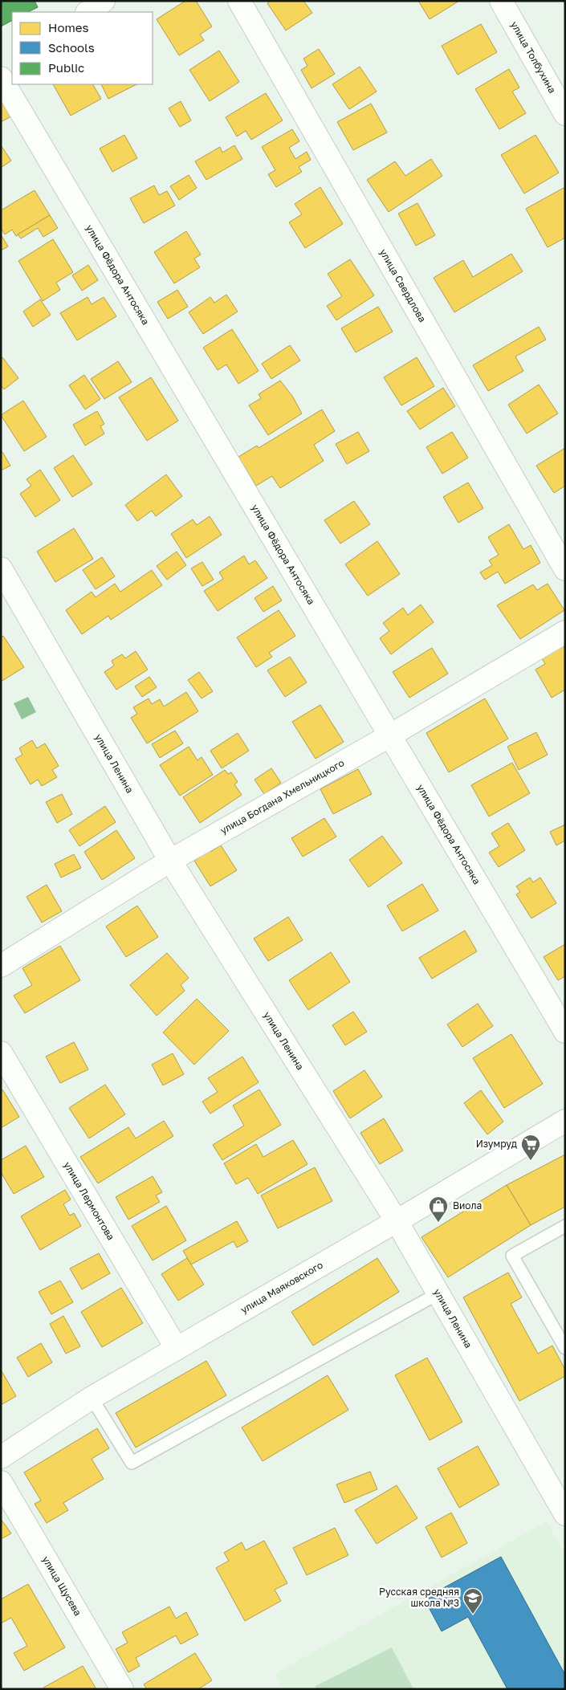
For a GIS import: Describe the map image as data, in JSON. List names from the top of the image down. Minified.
{"streets":{"street":["улица Толбухина","улица Фёдора Антосяка","улица Свердлова","улица Ленина","улица Богдана Хмельницкого","улица Лермонтова","улица Маяковского","улица Щусева"]},"crossings":[["улица Фёдора Антосяка","улица Богдана Хмельницкого"],["улица Ленина","улица Богдана Хмельницкого"],["улица Ленина","улица Маяковского"],["улица Лермонтова","улица Маяковского"]],"places":{"supermarket":["Изумруд"],"shop":["Виола"],"school or university":["Русская средняя школа №3"]},"legend":["Homes","Schools","Public"]}
